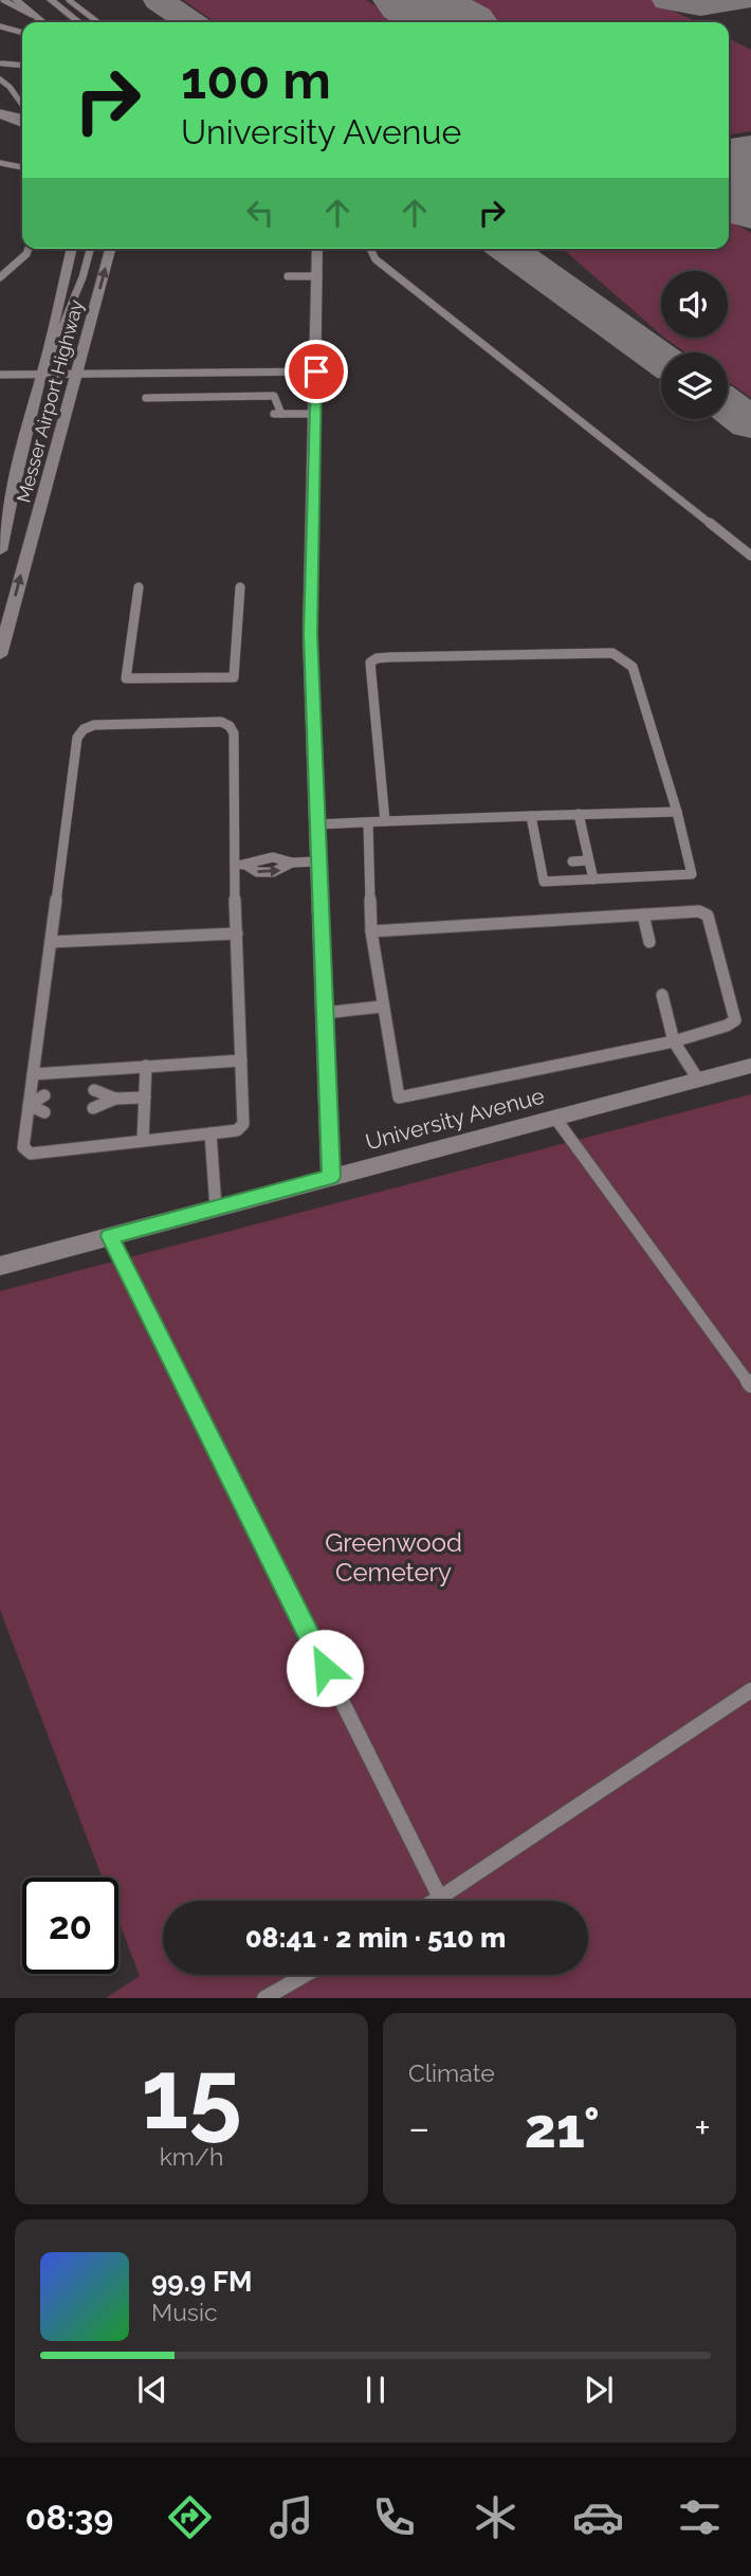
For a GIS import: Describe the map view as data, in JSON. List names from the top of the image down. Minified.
{"streets":{"street":["Messer Airport Highway","University Avenue"]},"parks":["Greenwood Cemetery"],"page":{"turn":["100 m","University Avenue"],"limit":"20","trip":"08:41 · 2 min · 510 m","tile":[["15","km/h"],"Climate"],"heat":["−","21°","+"],"song":["99.9 FM","Music"],"tabs":"08:39"}}
